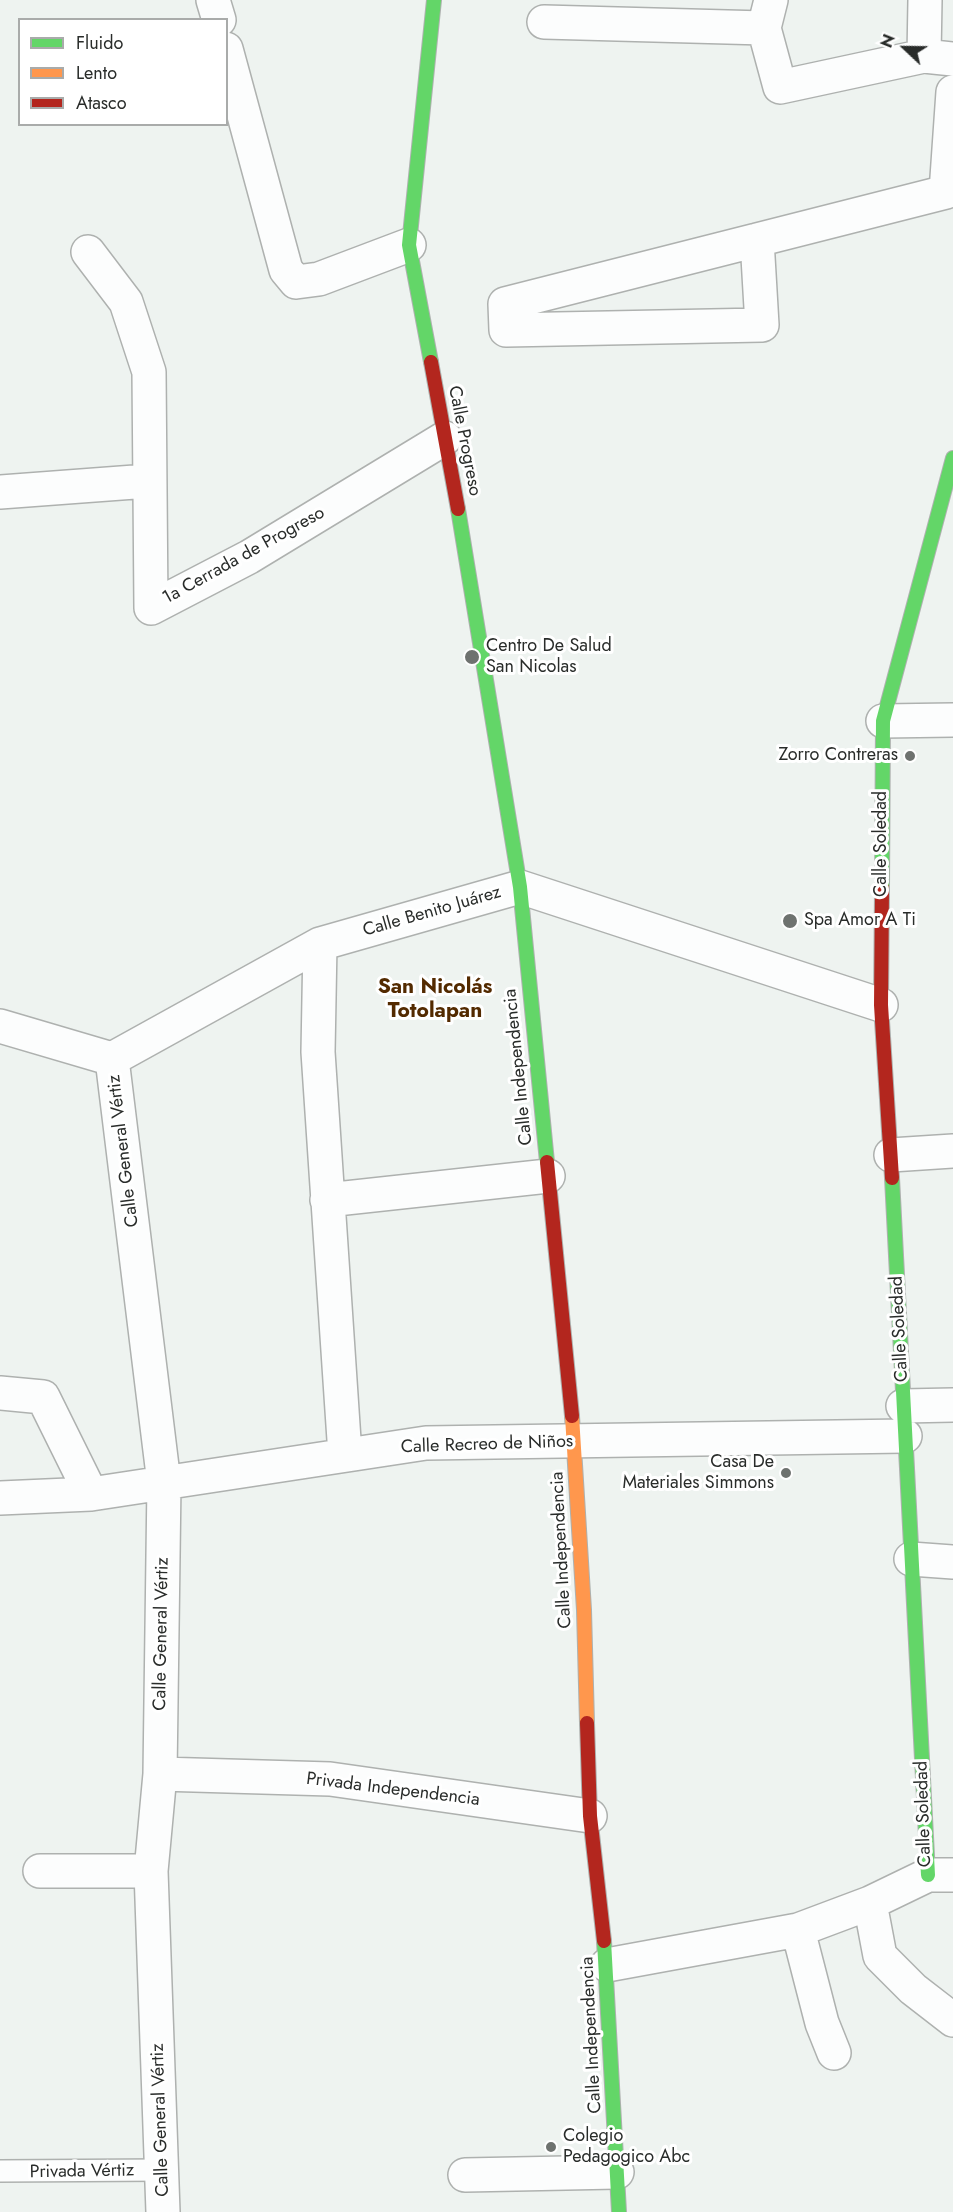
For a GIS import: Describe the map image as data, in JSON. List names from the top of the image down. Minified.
{"streets":{"street":["Calle Progreso","1a Cerrada de Progreso","Calle Soledad","Calle Benito Juárez","Calle Independencia","Calle General Vértiz","Calle Recreo de Niños","Privada Independencia"],"lane":["Privada Vértiz"]},"crossings":[["Calle Progreso","1a Cerrada de Progreso"],["Calle Progreso","Calle Benito Juárez"],["Calle Progreso","Calle Independencia"],["Calle Soledad","Calle Benito Juárez"],["Calle Soledad","Calle Independencia"],["Calle Soledad","Calle Recreo de Niños"],["Calle Benito Juárez","Calle Independencia"],["Calle Benito Juárez","Calle General Vértiz"],["Calle Independencia","Calle Recreo de Niños"],["Calle Independencia","Privada Independencia"],["Calle General Vértiz","Calle Recreo de Niños"],["Calle General Vértiz","Privada Independencia"],["Calle General Vértiz","Privada Vértiz"]],"districts":["San Nicolás Totolapan"],"places":["Centro De Salud San Nicolas","Zorro Contreras","Spa Amor A Ti","Casa De Materiales Simmons","Colegio Pedagogico Abc"],"legend":["Fluido","Lento","Atasco"],"north":"left"}
